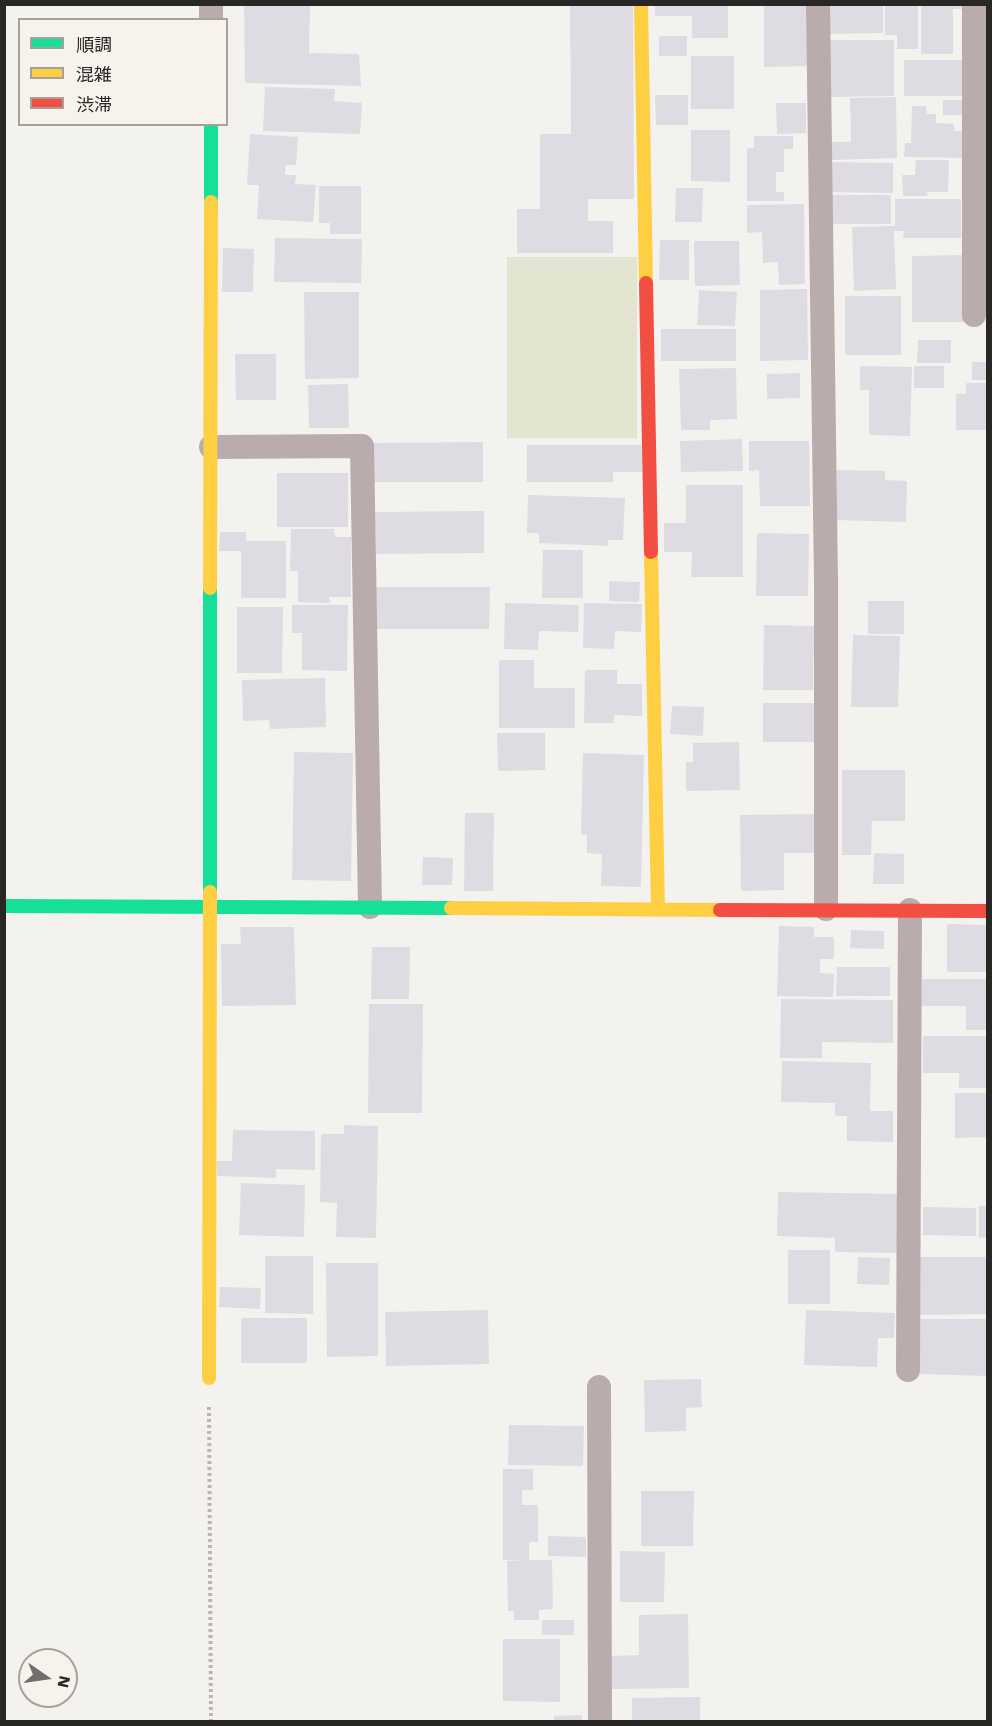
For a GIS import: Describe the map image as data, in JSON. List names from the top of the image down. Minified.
{"legend":["順調","混雑","渋滞"],"north":"right"}
